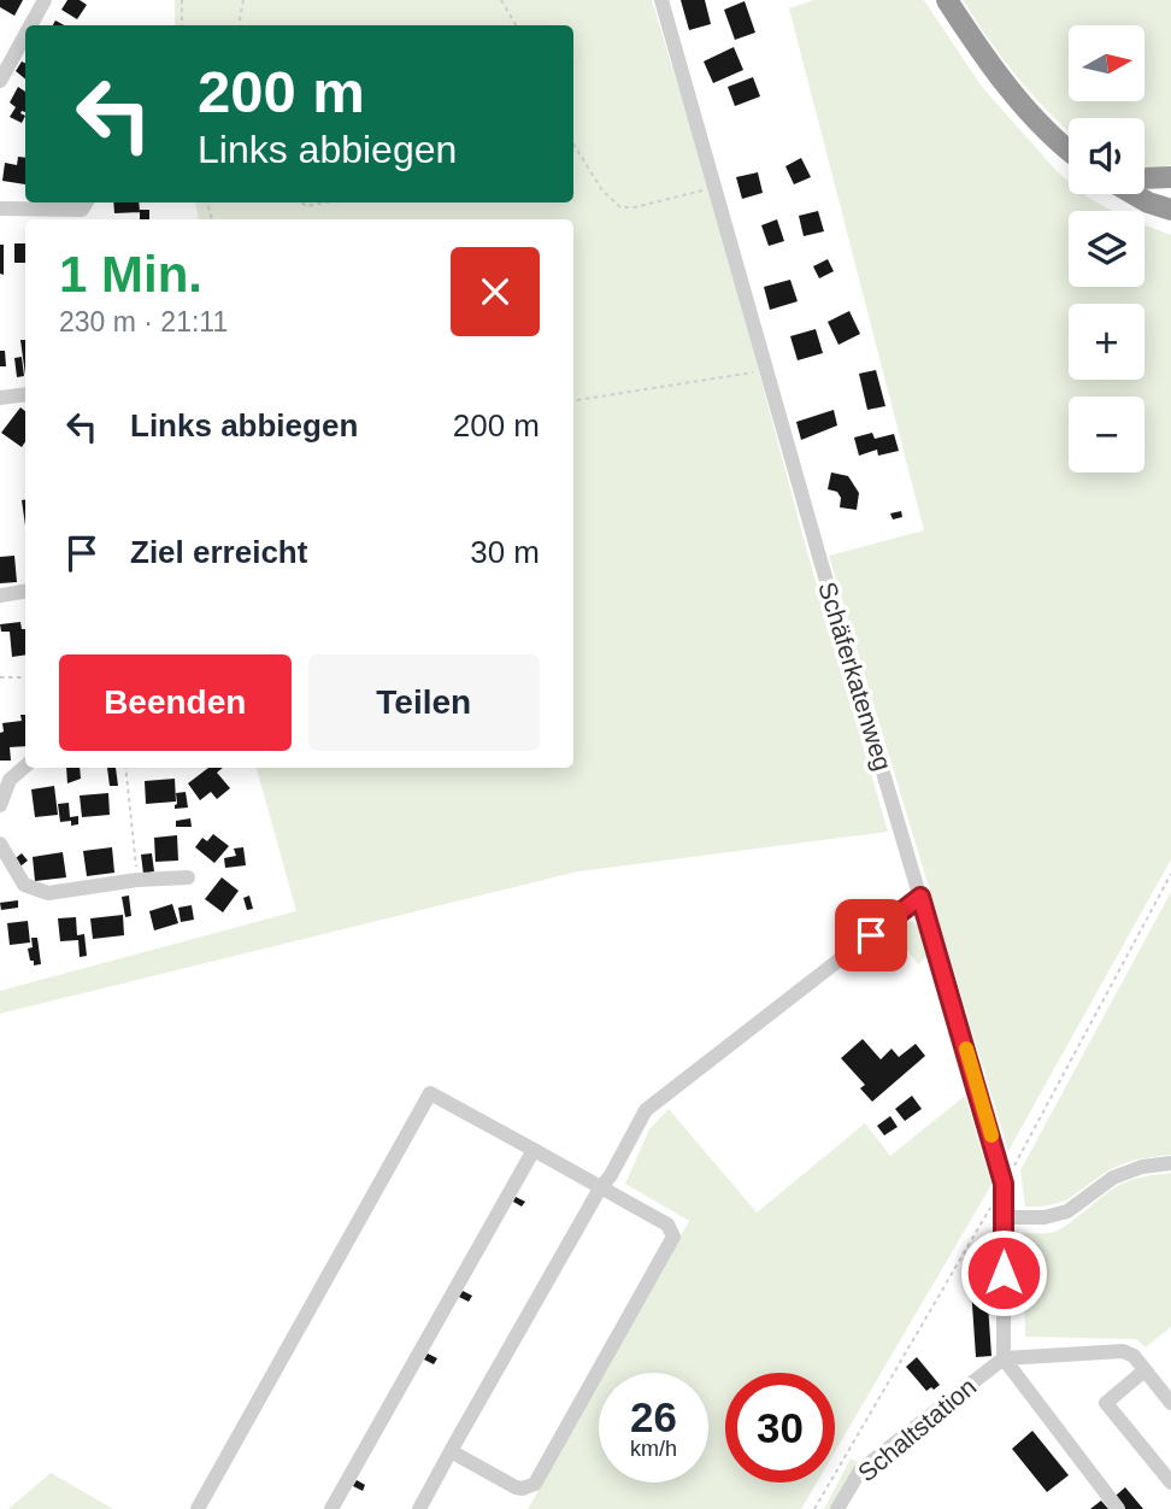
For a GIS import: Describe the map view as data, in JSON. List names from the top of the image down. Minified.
{"streets":{"street":["Schäferkatenweg","Schaltstation"]},"crossings":[["Schäferkatenweg","Schaltstation"]],"north":"right","page":{"map_buttons":["+","−"],"turn":["200 m","Links abbiegen"],"heading":["1 Min.","230 m · 21:11"],"list":[{"name":"Links abbiegen","value":"200 m"},{"name":"Ziel erreicht","value":"30 m"}],"buttons":["Beenden","Teilen"],"speed":"26 km/h","limit":"30"}}
